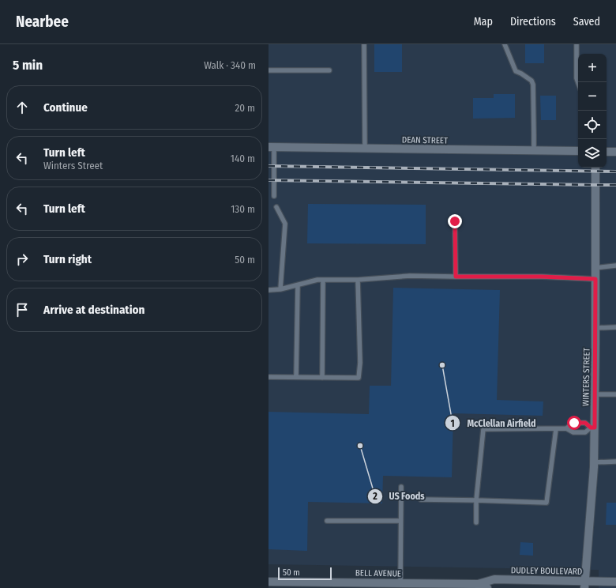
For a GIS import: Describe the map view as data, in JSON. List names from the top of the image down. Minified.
{"streets":{"street":["DEAN STREET","WINTERS STREET","DUDLEY BOULEVARD","BELL AVENUE"]},"crossings":[["WINTERS STREET","DUDLEY BOULEVARD"],["DUDLEY BOULEVARD","BELL AVENUE"]],"places":["McClellan Airfield","US Foods"],"scale_bar":"50 m","page":{"header":"Nearbee","nav":["Map","Directions","Saved"],"heading":["5 min","Walk · 340 m"],"map_buttons":["+","−"],"list":[["Continue","20 m"],["Turn left","Winters Street","140 m"],["Turn left","130 m"],["Turn right","50 m"],"Arrive at destination"],"scale":"50 m"}}
